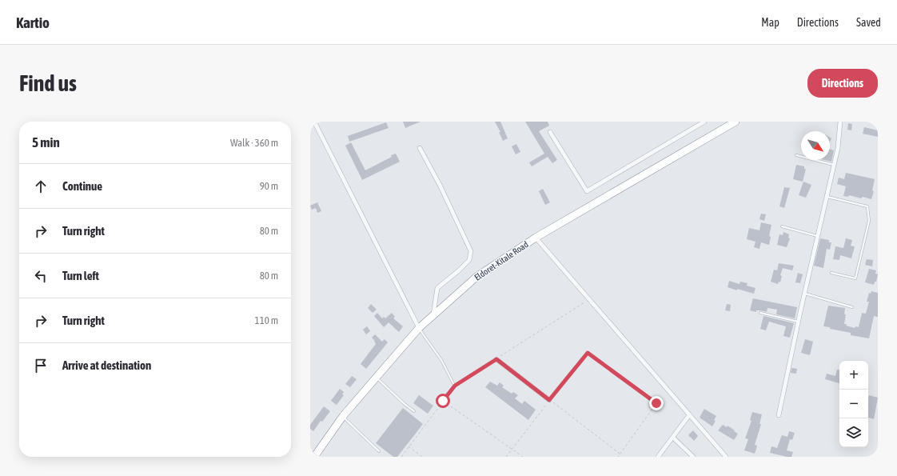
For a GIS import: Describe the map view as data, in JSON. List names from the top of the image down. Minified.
{"streets":{"highway":["Eldoret-Kitale Road"]},"north":"bottom right","page":{"header":"Kartio","nav":["Map","Directions","Saved"],"buttons":"Directions","title":"Find us","heading":["5 min","Walk · 360 m"],"list":[["Continue","90 m"],["Turn right","80 m"],["Turn left","80 m"],["Turn right","110 m"],"Arrive at destination"],"map_buttons":["+","−"]}}
